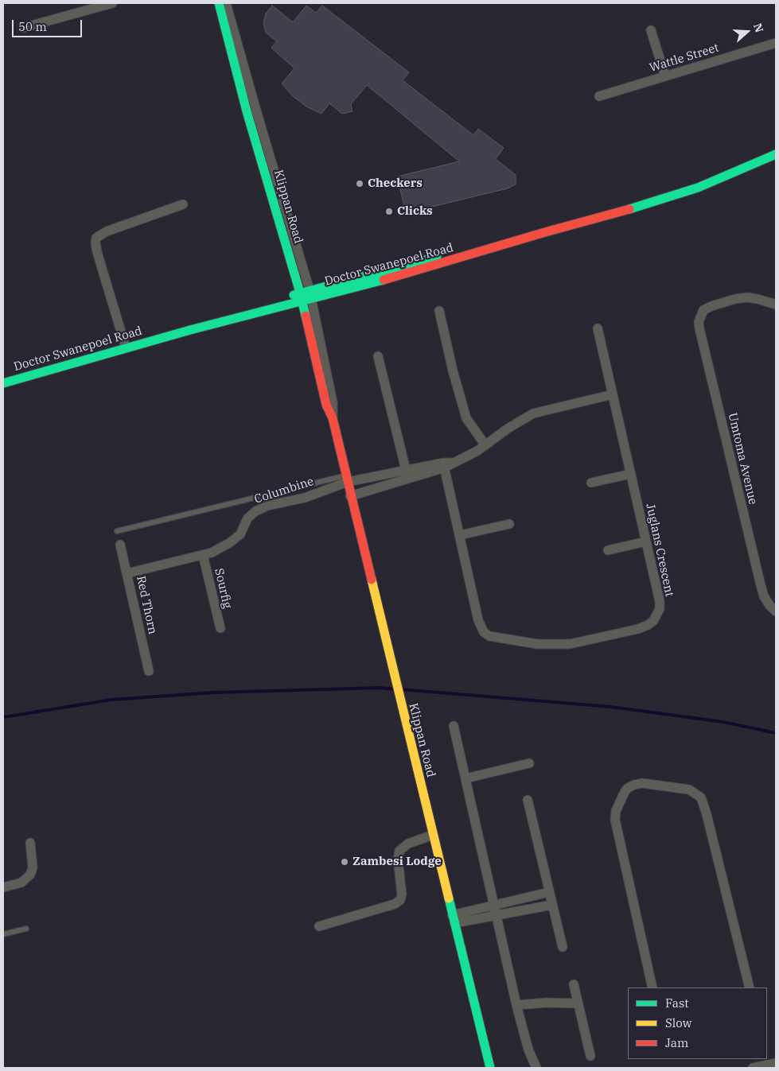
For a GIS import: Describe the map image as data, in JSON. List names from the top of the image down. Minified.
{"streets":{"main road":["Klippan Road","Doctor Swanepoel Road"],"street":["Wattle Street","Umtoma Avenue","Columbine","Juglans Crescent","Sourfig","Red Thorn"]},"crossings":[["Klippan Road","Doctor Swanepoel Road"],["Klippan Road","Columbine"],["Columbine","Juglans Crescent"],["Columbine","Sourfig"],["Columbine","Red Thorn"]],"places":["Checkers","Clicks","Zambesi Lodge"],"legend":["Fast","Slow","Jam"],"scale_bar":"50 m","north":"right"}
